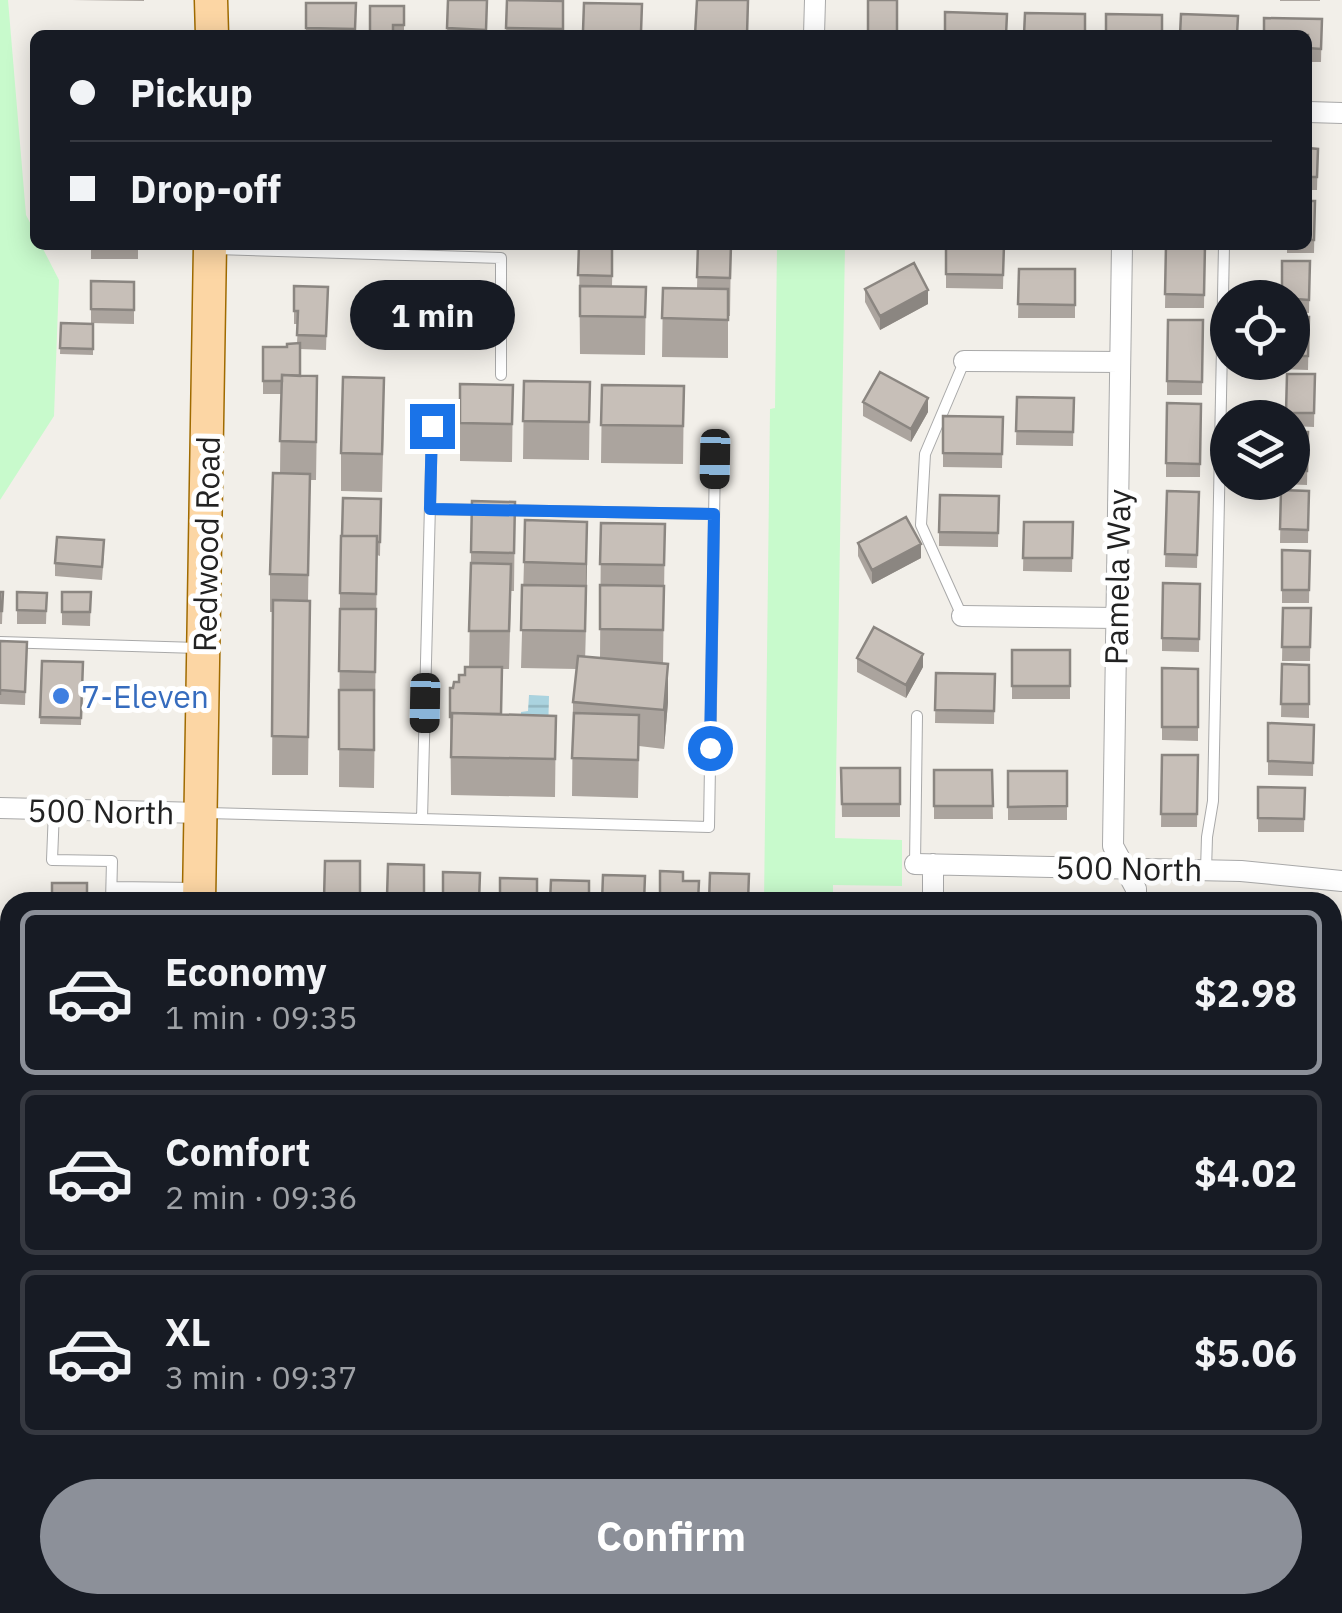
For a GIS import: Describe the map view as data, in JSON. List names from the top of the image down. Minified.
{"streets":{"main road":["Redwood Road"],"street":["Pamela Way","500 North"]},"crossings":[["Redwood Road","500 North"],["Pamela Way","500 North"]],"places":["7-Eleven"],"page":{"banner":["Pickup","Drop-off"],"bubble":"1 min","list":[{"name":"Economy","note":"1 min · 09:35","value":"$2.98"},{"name":"Comfort","note":"2 min · 09:36","value":"$4.02"},{"name":"XL","note":"3 min · 09:37","value":"$5.06"}],"buttons":"Confirm"}}
